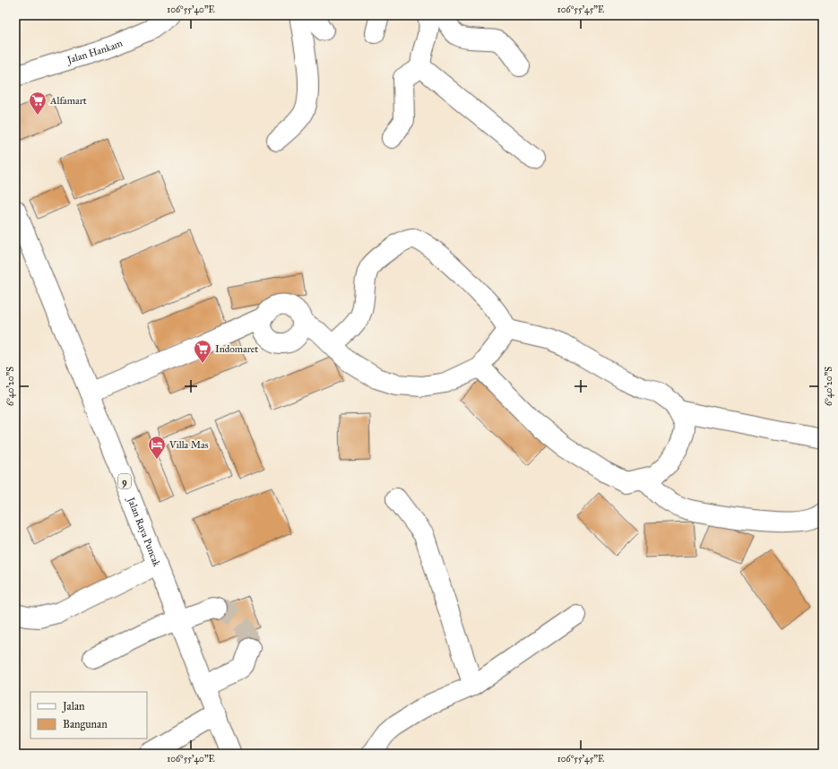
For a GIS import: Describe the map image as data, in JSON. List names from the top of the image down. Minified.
{"streets":{"main road":["Jalan Hankam","9","Jalan Raya Puncak"]},"places":{"supermarket":["Alfamart","Indomaret"],"hotel":["Villa Mas"]},"legend":["Jalan","Bangunan"],"coordinates":["106°55'40\"E","106°55'45\"E","6°40'20\"S"]}
